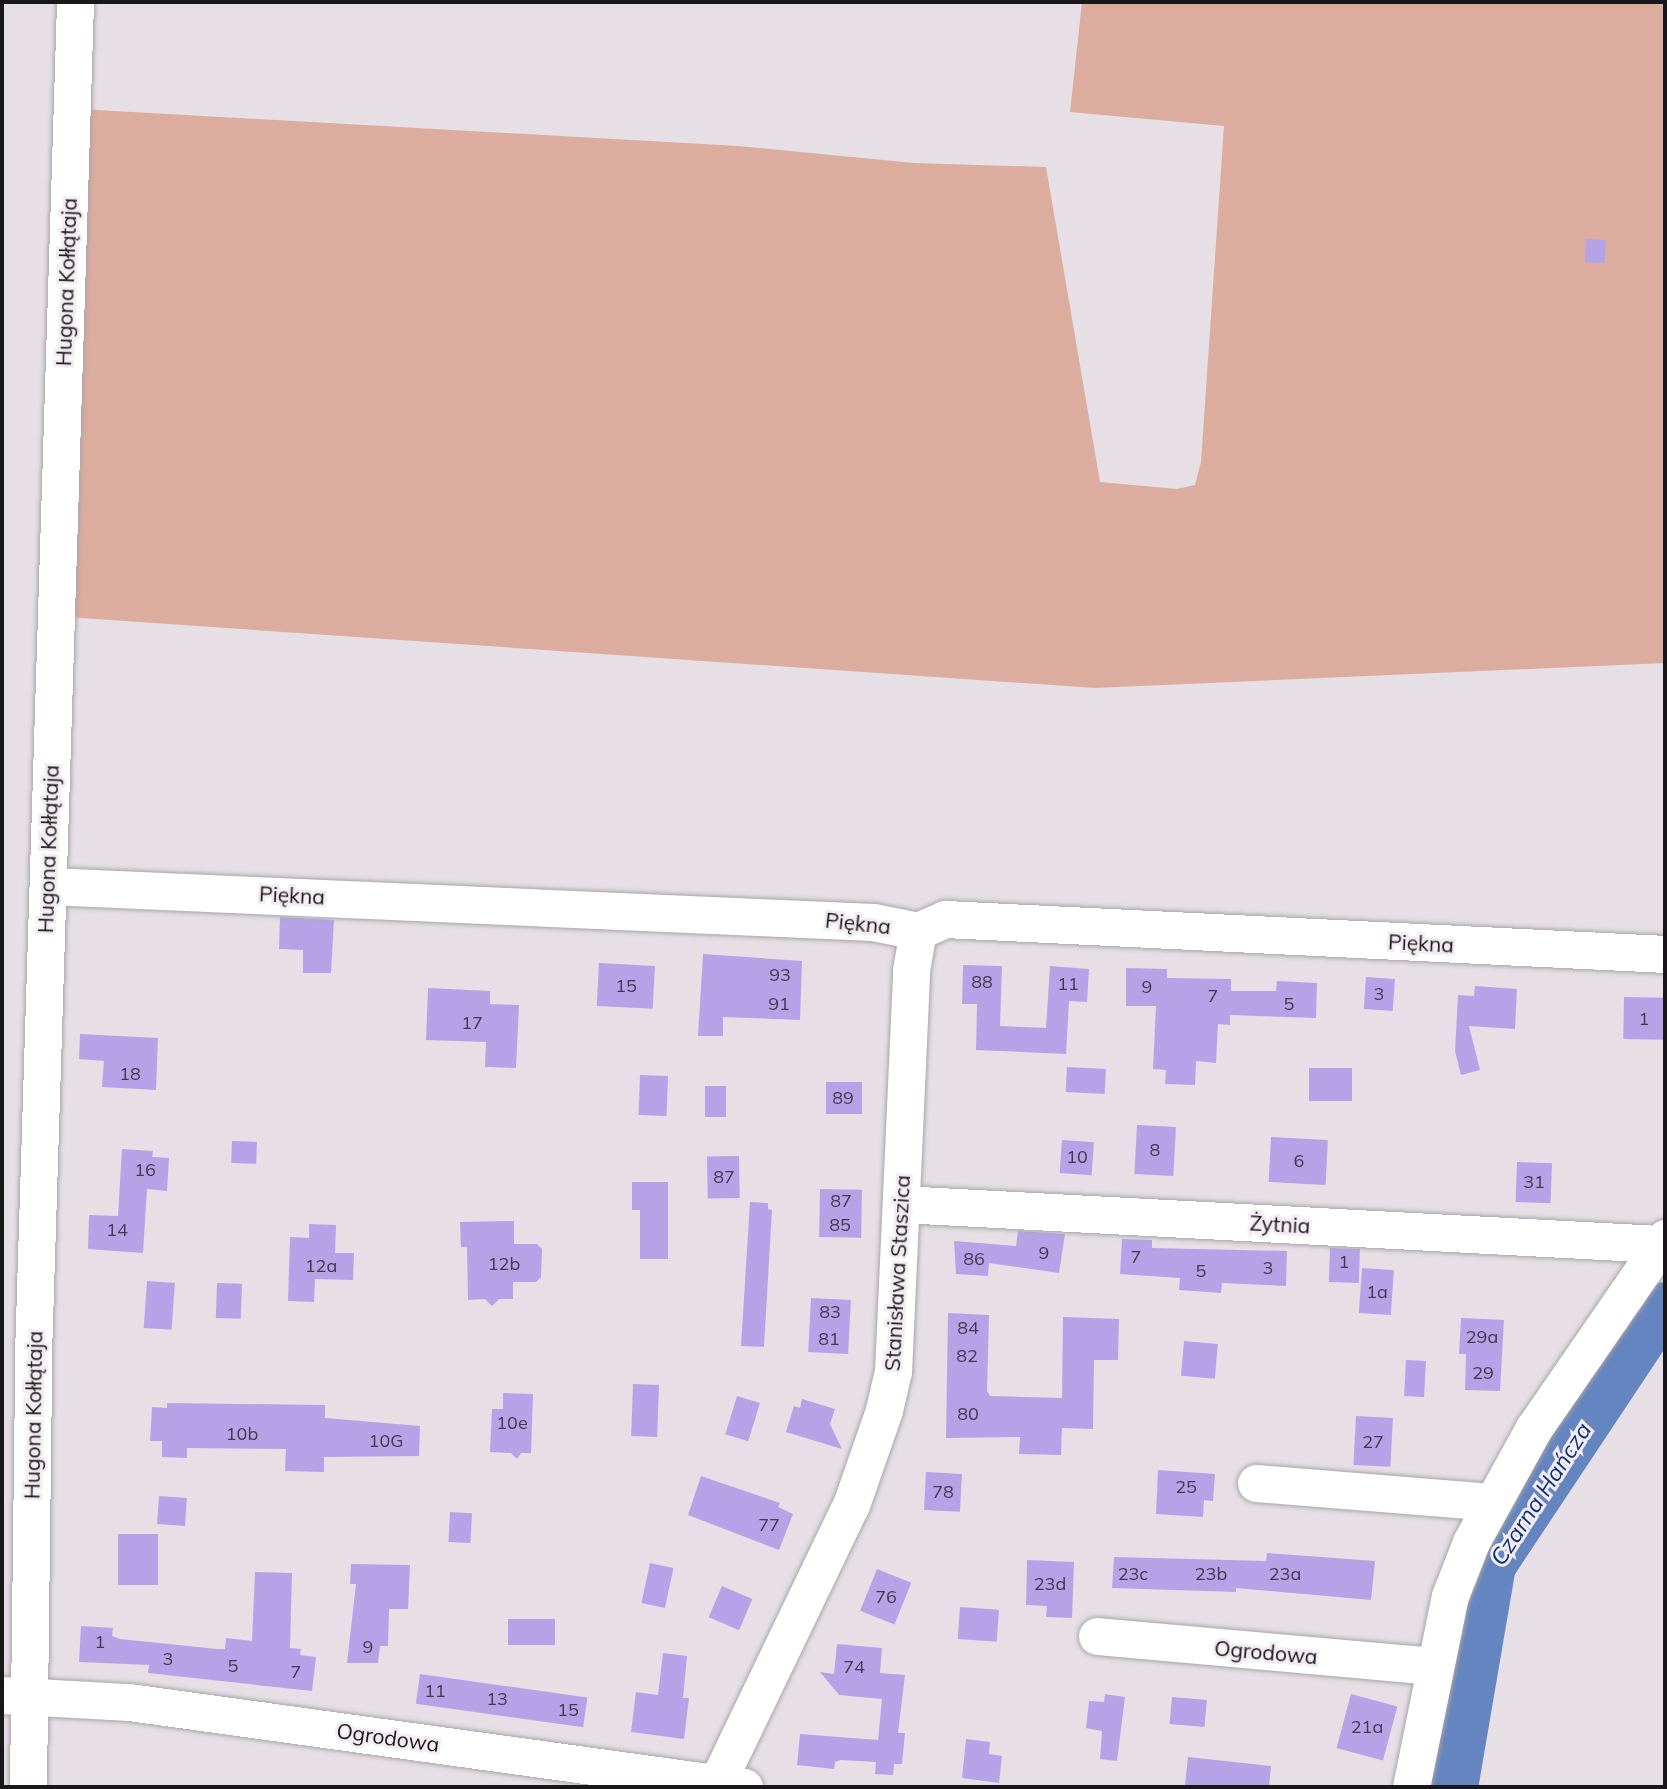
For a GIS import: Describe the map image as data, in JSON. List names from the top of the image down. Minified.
{"streets":{"street":["Hugona Kołłątaja","Piękna","Żytnia","Stanisława Staszica","Ogrodowa"]},"crossings":[["Hugona Kołłątaja","Piękna"],["Hugona Kołłątaja","Ogrodowa"],["Piękna","Stanisława Staszica"],["Żytnia","Stanisława Staszica"],["Stanisława Staszica","Ogrodowa"]],"water":["Czarna Hańcza"],"house_numbers":["93","88","11","15","9","3","7","91","5","1","17","18","89","8","10","6","16","87","31","87","85","14","9","7","86","1","12b","12a","3","5","1a","83","84","29a","81","82","29","80","10e","10b","10G","27","25","78","77","23c","23b","23a","23d","76","1","9","3","5","74","7","11","13","15","21a"]}
